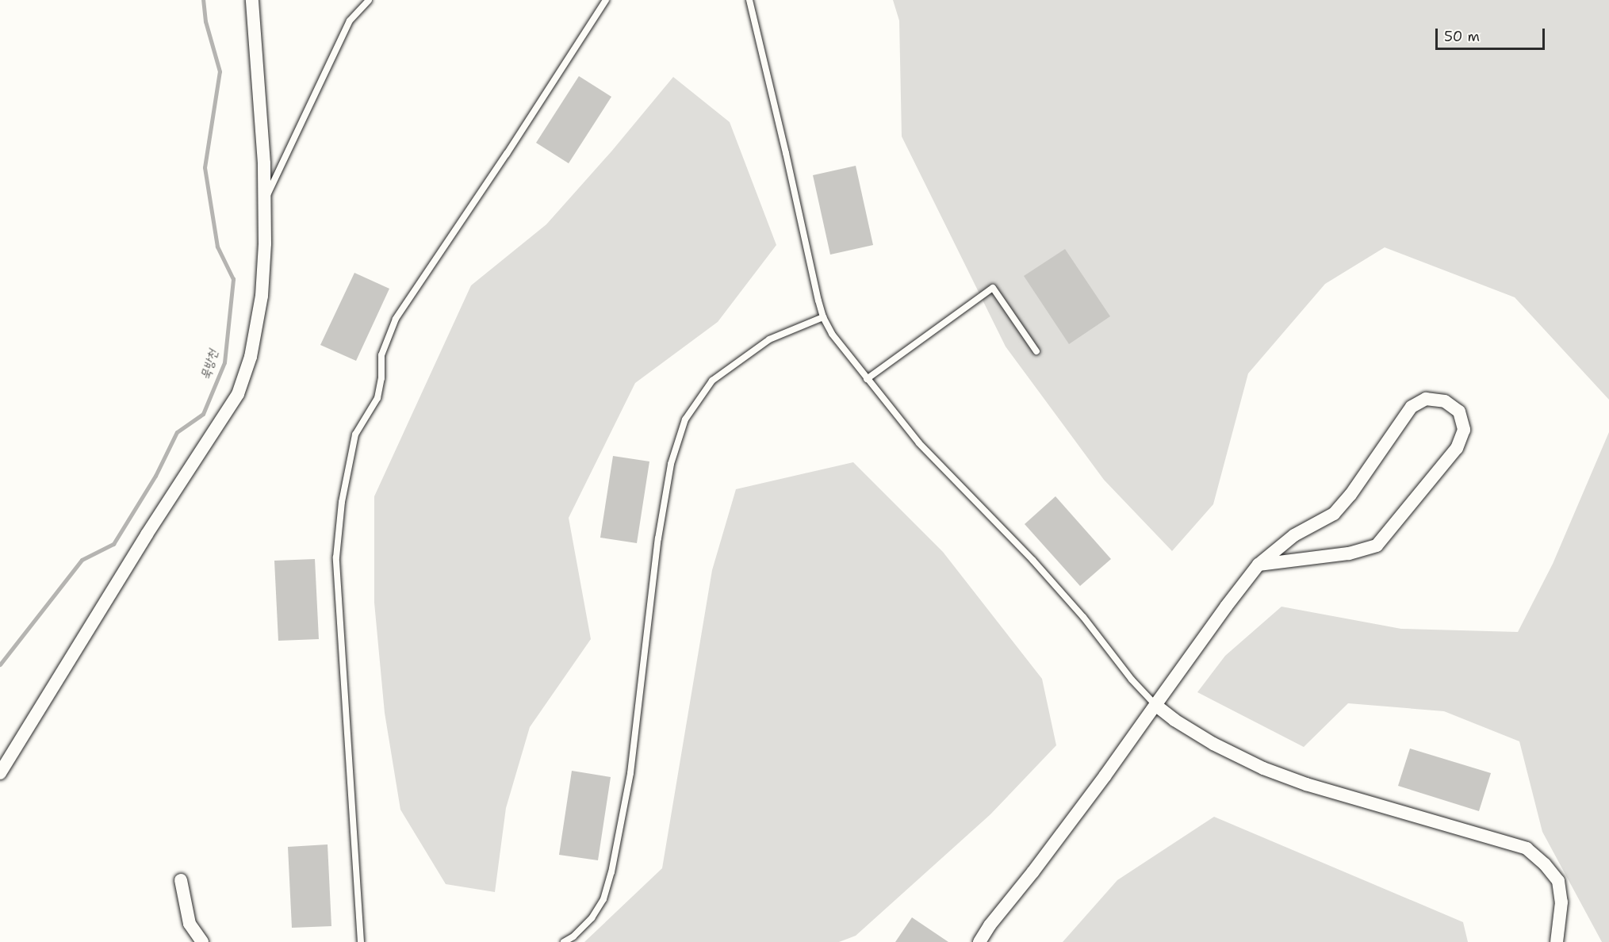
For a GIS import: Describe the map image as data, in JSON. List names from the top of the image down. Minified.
{"water":["묵방천"],"scale_bar":"50 m"}
